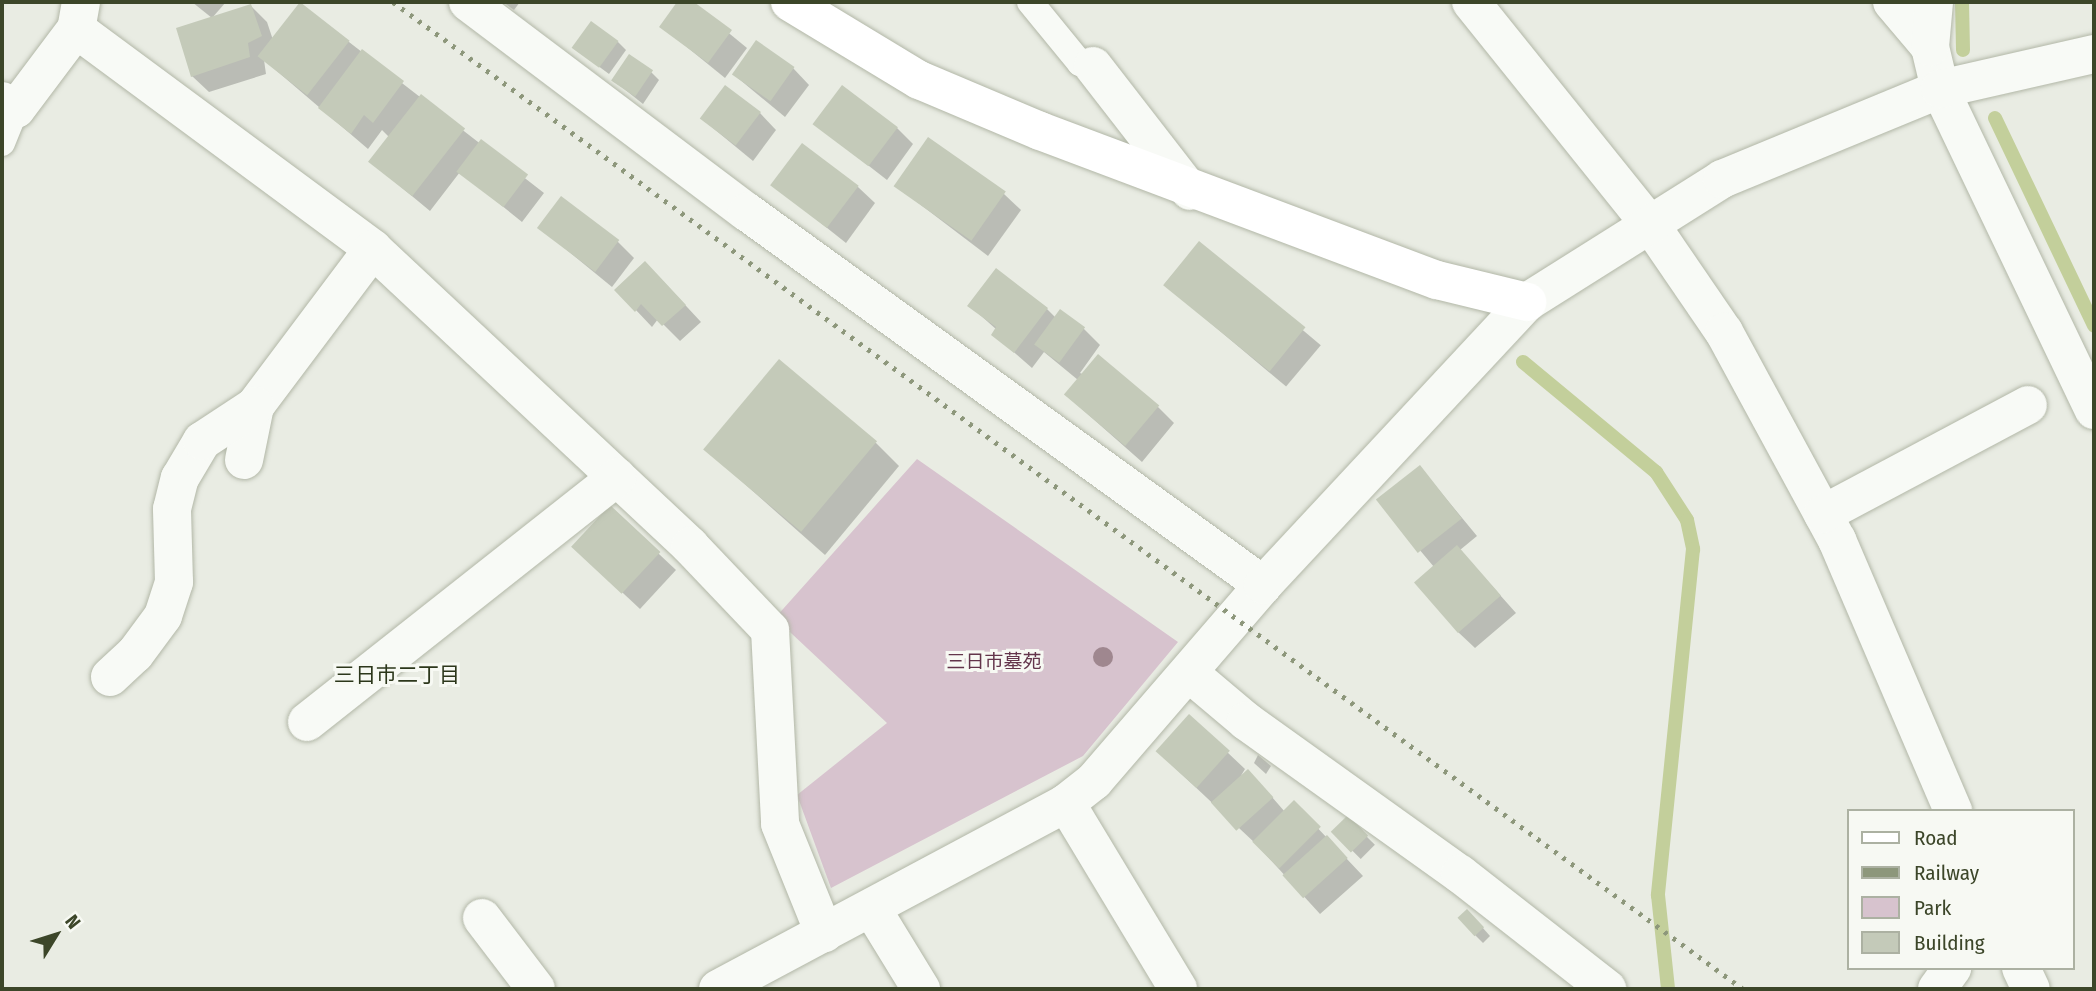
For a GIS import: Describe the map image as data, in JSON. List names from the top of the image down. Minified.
{"districts":["三日市二丁目"],"parks":["三日市墓苑"],"legend":["Road","Railway","Park","Building"],"north":"top right"}
